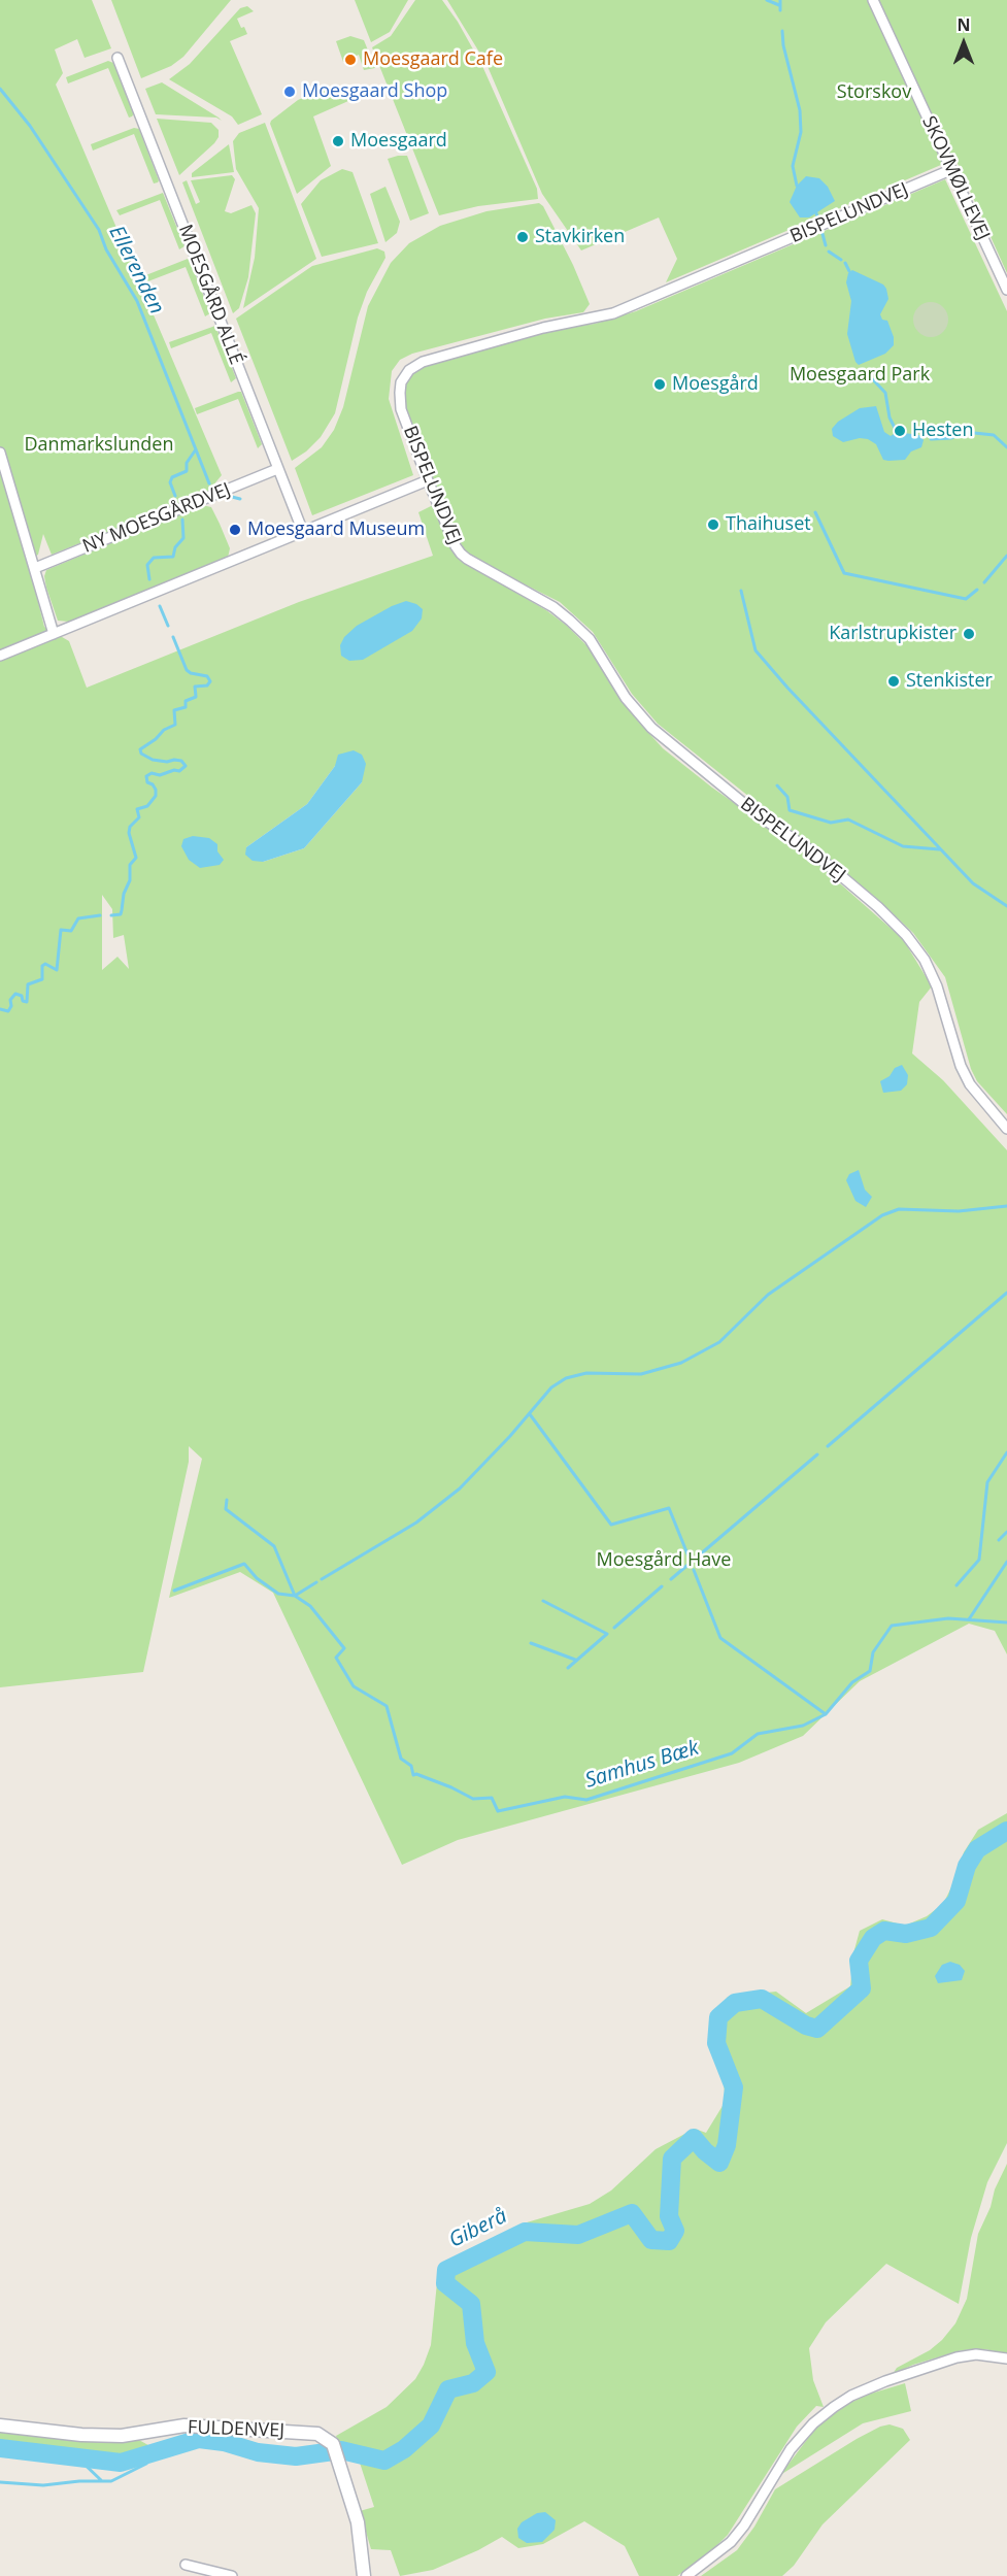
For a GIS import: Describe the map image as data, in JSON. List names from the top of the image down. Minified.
{"streets":{"street":["SKOVMØLLEVEJ","BISPELUNDVEJ","MOESGÅRD ALLÉ","NY MOESGÅRDVEJ","FULDENVEJ"]},"crossings":[["SKOVMØLLEVEJ","BISPELUNDVEJ"],["MOESGÅRD ALLÉ","NY MOESGÅRDVEJ"]],"water":["Ellerenden","Samhus Bæk","Giberå"],"parks":["Storskov","Moesgaard Park","Danmarkslunden","Moesgård Have"],"places":["Moesgaard Cafe","Moesgaard Shop","Moesgaard","Stavkirken","Moesgård","Hesten","Thaihuset","Moesgaard Museum","Karlstrupkister","Stenkister"],"north":"top"}
